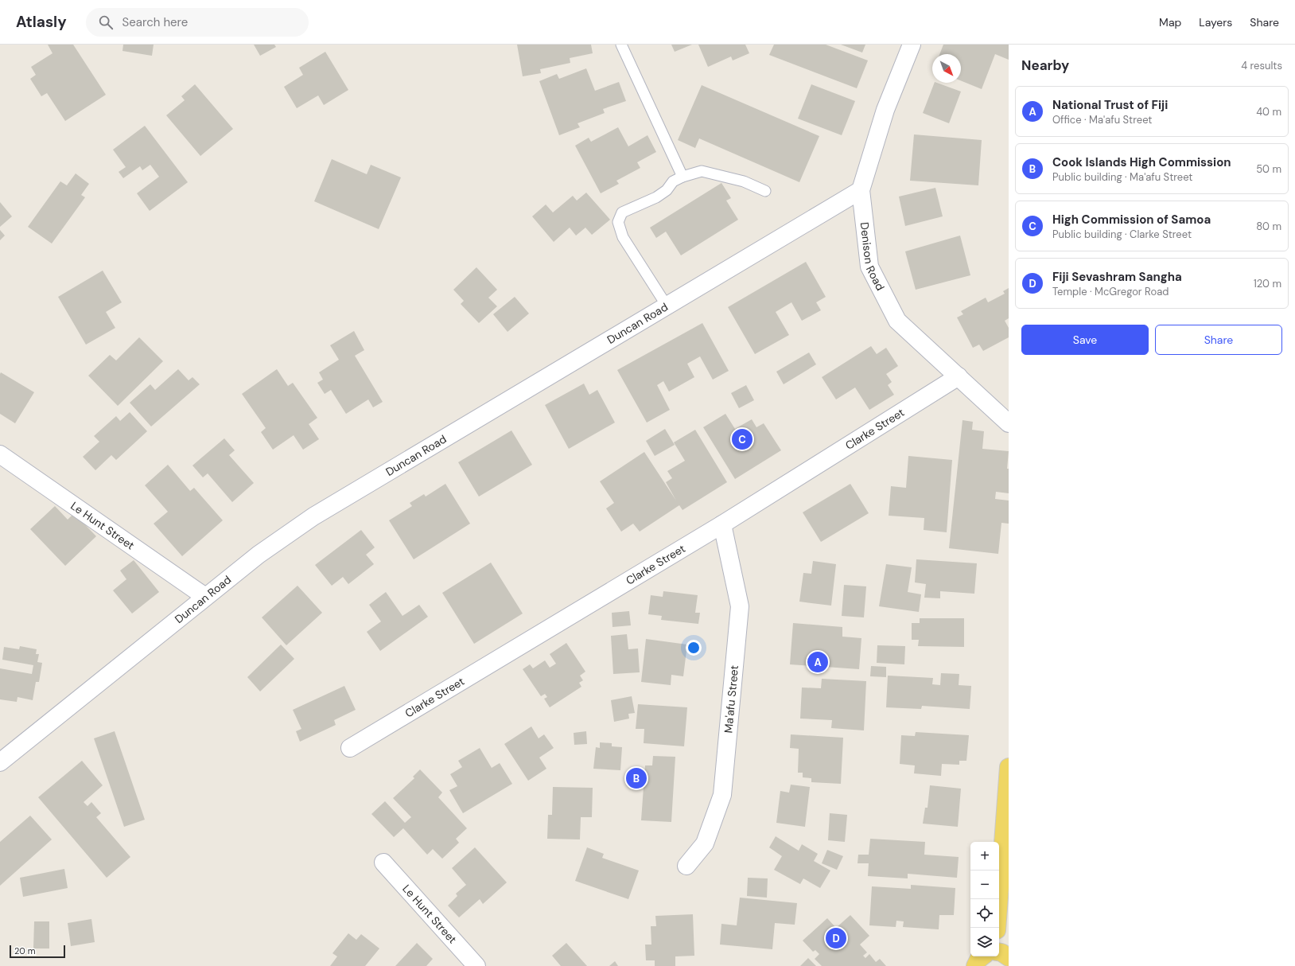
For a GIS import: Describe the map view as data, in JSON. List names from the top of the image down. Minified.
{"streets":{"main road":["Denison Road","Duncan Road","Clarke Street","Le Hunt Street","Ma'afu Street"]},"crossings":[["Denison Road","Duncan Road"],["Denison Road","Clarke Street"],["Duncan Road","Le Hunt Street"],["Clarke Street","Ma'afu Street"]],"scale_bar":"20 m","north":"bottom right","page":{"header":"Atlasly","search":"Search here","nav":["Map","Layers","Share"],"heading":["Nearby","4 results"],"list":[{"mark":"A","name":"National Trust of Fiji","note":"Office · Ma'afu Street","value":"40 m"},{"mark":"B","name":"Cook Islands High Commission","note":"Public building · Ma'afu Street","value":"50 m"},{"mark":"C","name":"High Commission of Samoa","note":"Public building · Clarke Street","value":"80 m"},{"mark":"D","name":"Fiji Sevashram Sangha","note":"Temple · McGregor Road","value":"120 m"}],"buttons":["Save","Share"],"pins":["C","A","B","D"],"map_buttons":["+","−"],"scale":"20 m"}}
